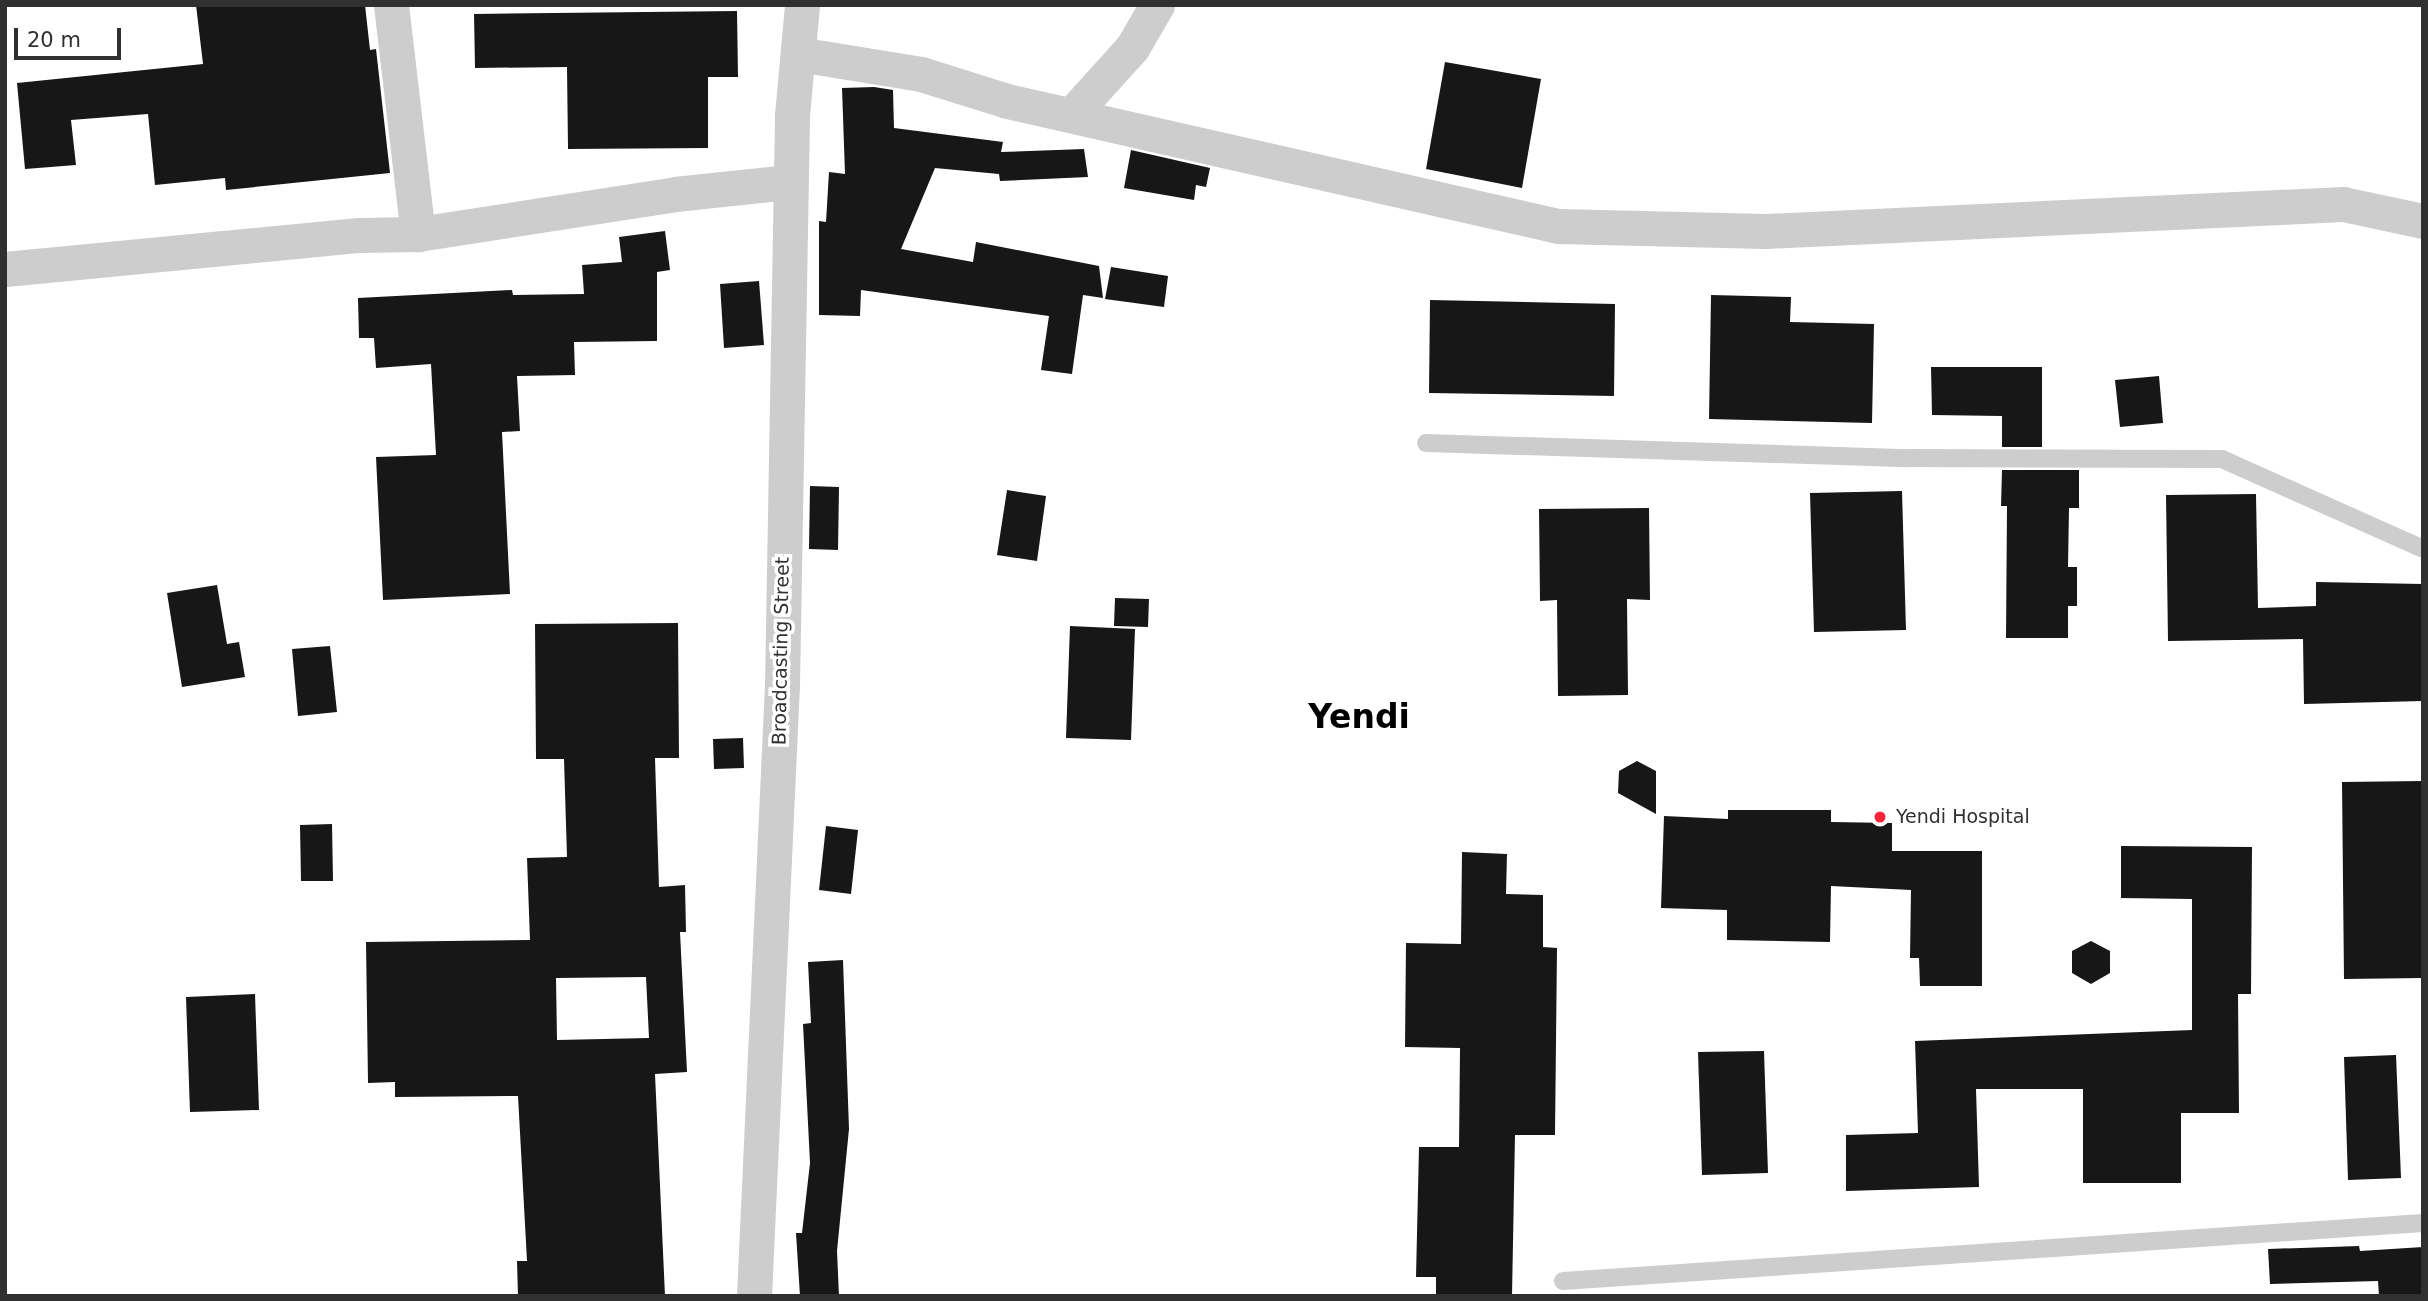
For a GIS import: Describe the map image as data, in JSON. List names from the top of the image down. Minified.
{"streets":{"street":["Broadcasting Street"]},"districts":["Yendi"],"places":["Yendi Hospital"],"scale_bar":"20 m"}
